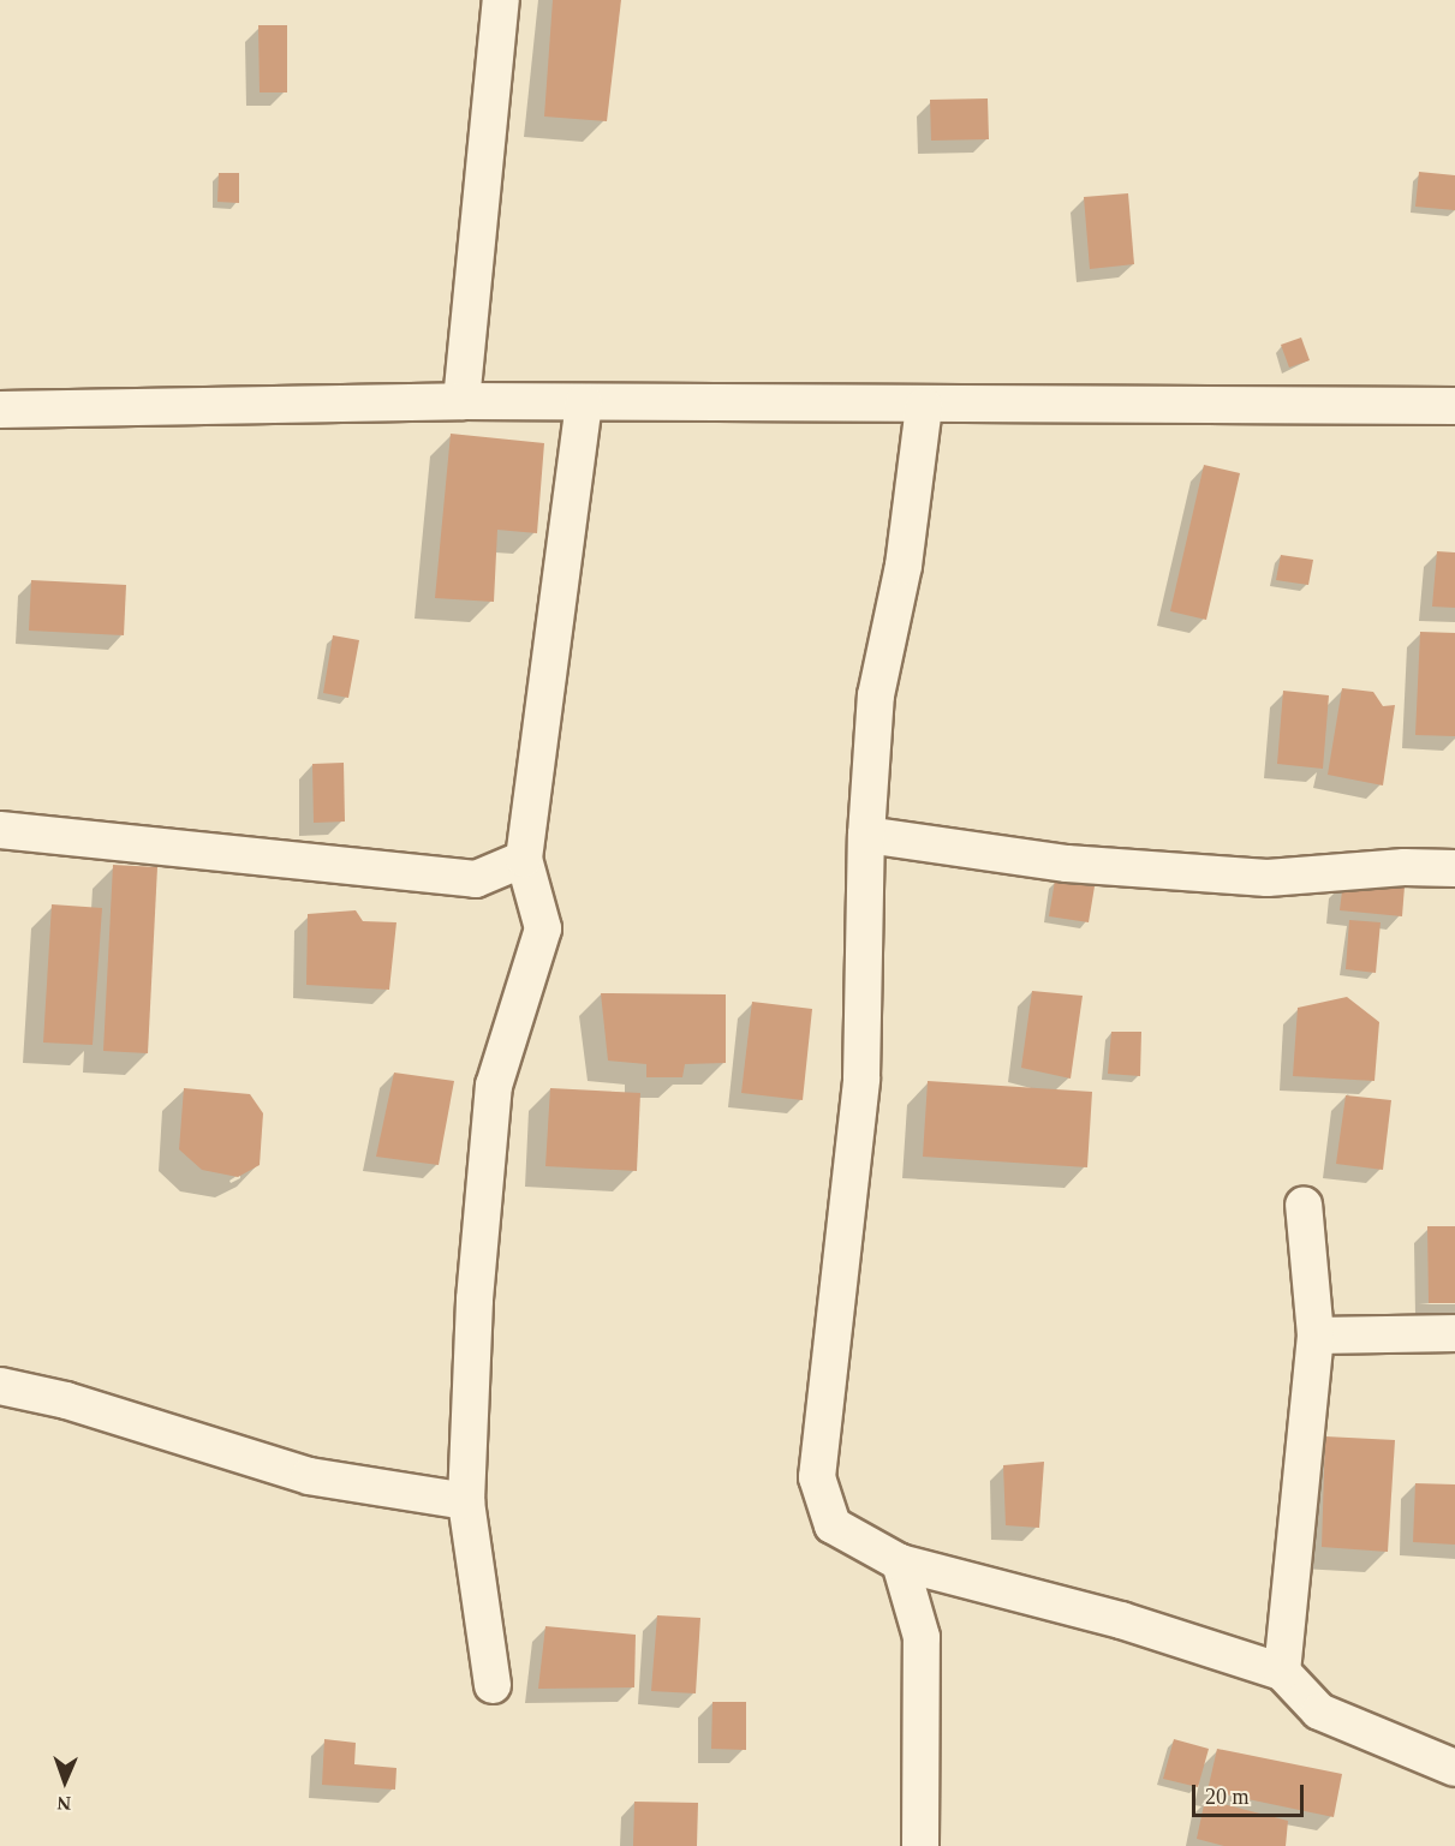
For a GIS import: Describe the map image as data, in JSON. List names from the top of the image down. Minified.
{"scale_bar":"20 m","north":"bottom"}
